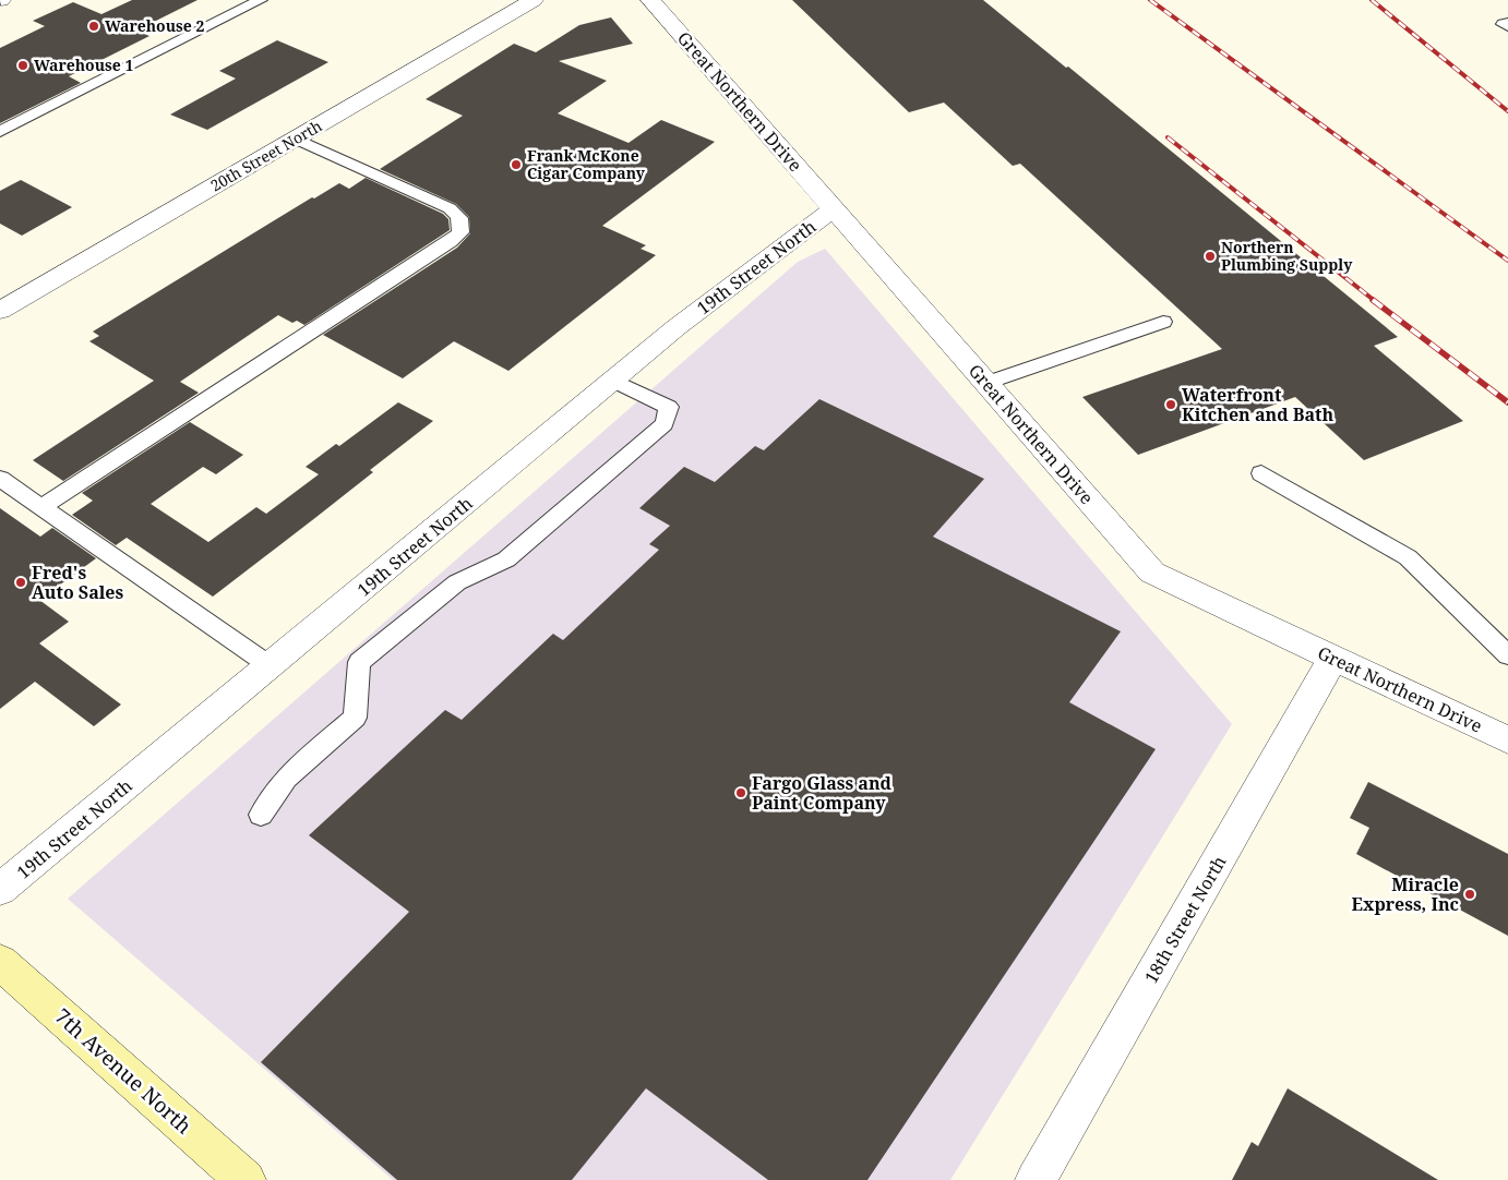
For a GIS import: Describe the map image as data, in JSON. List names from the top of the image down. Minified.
{"streets":{"main road":["7th Avenue North"],"street":["Great Northern Drive","20th Street North","19th Street North","18th Street North"]},"crossings":[["Great Northern Drive","19th Street North"],["Great Northern Drive","18th Street North"]],"places":["Warehouse 2","Warehouse 1","Frank McKone Cigar Company","Northern Plumbing Supply","Waterfront Kitchen and Bath","Fred's Auto Sales","Fargo Glass and Paint Company","Miracle Express, Inc"]}
